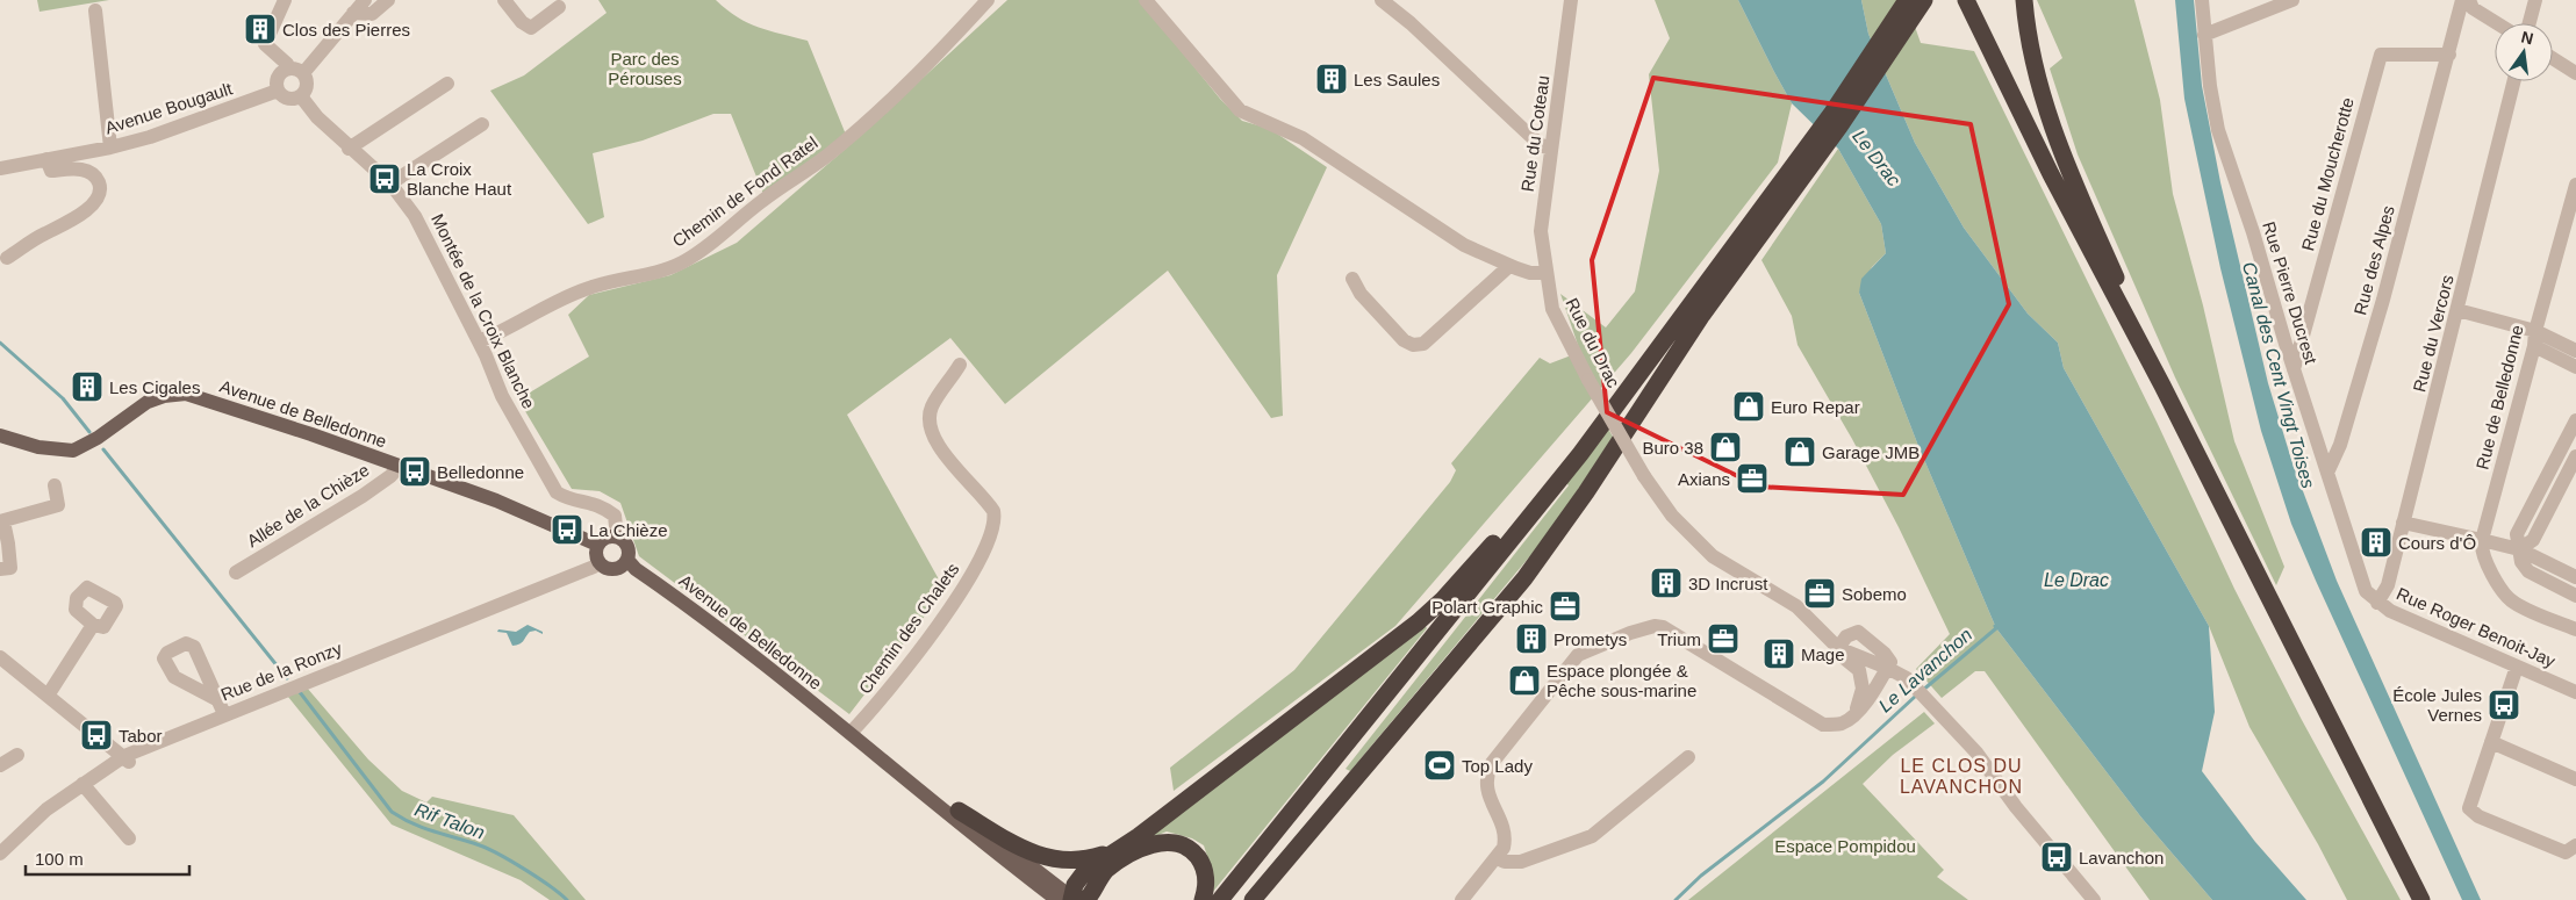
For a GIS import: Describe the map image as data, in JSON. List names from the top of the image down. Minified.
{"streets":{"main road":["Avenue de Belledonne"],"street":["Avenue Bougault","Rue du Coteau","Rue du Moucherotte","Chemin de Fond Ratel","Rue des Alpes","Rue Pierre Ducrest","Montée de la Croix Blanche","Rue du Vercors","Rue du Drac","Rue de Belledonne","Allée de la Chièze","Rue Roger Benoit-Jay","Chemin des Chalets","Rue de la Ronzy"]},"crossings":[["Avenue Bougault","Montée de la Croix Blanche"],["Rue du Coteau","Rue du Drac"],["Rue du Moucherotte","Rue des Alpes"],["Rue du Moucherotte","Rue Pierre Ducrest"],["Chemin de Fond Ratel","Montée de la Croix Blanche"],["Rue des Alpes","Rue Pierre Ducrest"],["Rue Pierre Ducrest","Rue Roger Benoit-Jay"],["Montée de la Croix Blanche","Avenue de Belledonne"],["Montée de la Croix Blanche","Rue de la Ronzy"],["Rue du Vercors","Rue Roger Benoit-Jay"],["Avenue de Belledonne","Allée de la Chièze"],["Avenue de Belledonne","Chemin des Chalets"],["Avenue de Belledonne","Rue de la Ronzy"]],"districts":["LE CLOS DU LAVANCHON"],"water":["Le Drac","Canal des Cent Vingt Toises","Le Lavanchon","Rif Talon"],"parks":["Parc des Pérouses","Espace Pompidou"],"places":{"building":["Clos des Pierres","Les Saules","Les Cigales","Cours d'Ô","3D Incrust","Prometys","Mage"],"bus stop":["La Croix Blanche Haut","Belledonne","La Chièze","École Jules Vernes","Tabor","Lavanchon"],"shop":["Euro Repar","Buro 38","Garage JMB","Espace plongée & Pêche sous-marine"],"office":["Axians","Sobemo","Polart Graphic","Trium"],"sports":["Top Lady"]},"scale_bar":"100 m","north":"top"}
